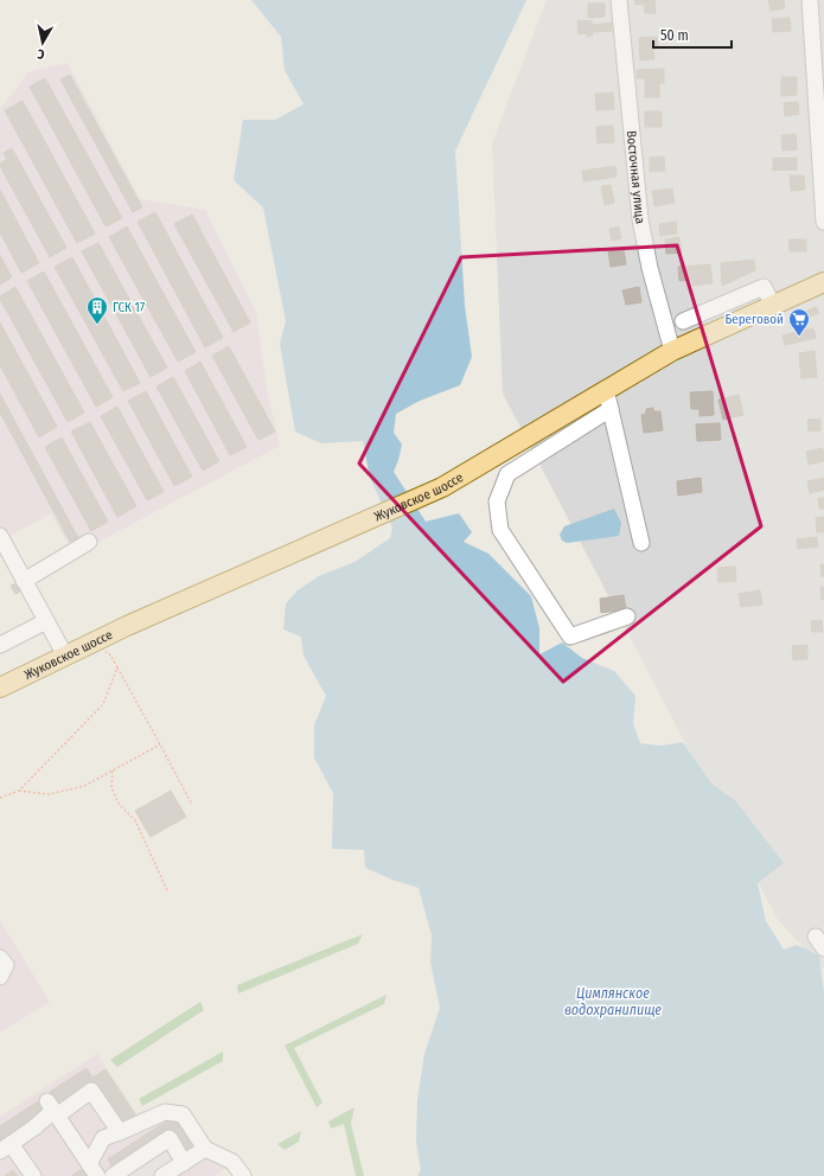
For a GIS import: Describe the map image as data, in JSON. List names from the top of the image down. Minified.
{"streets":{"main road":["Жуковское шоссе"],"street":["Восточная улица"]},"crossings":[["Восточная улица","Жуковское шоссе"]],"water":["Цимлянское водохранилище"],"places":{"building":["ГСК 17"],"supermarket":["Береговой"]},"scale_bar":"50 m","north":"bottom"}
